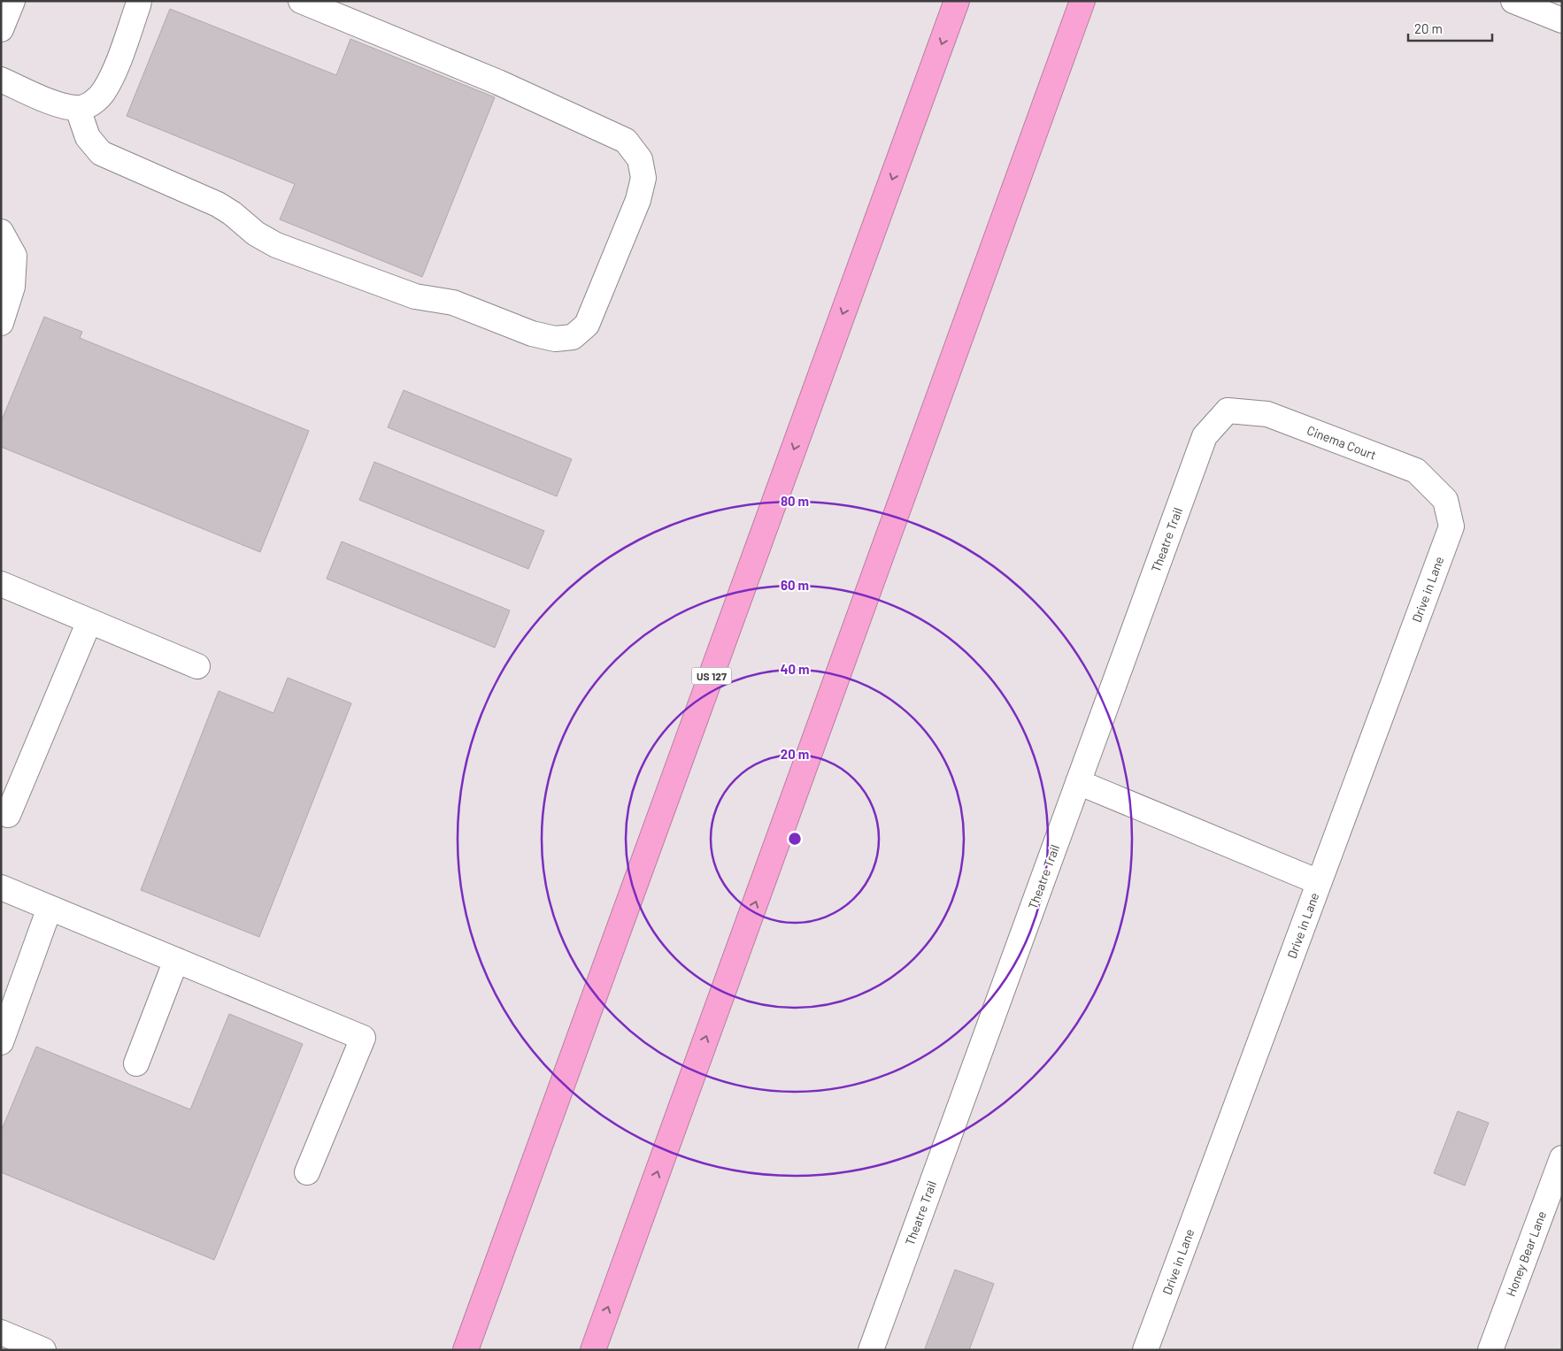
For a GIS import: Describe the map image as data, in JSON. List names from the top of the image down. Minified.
{"streets":{"highway":["US 127"],"street":["Cinema Court","Theatre Trail","Drive in Lane","Honey Bear Lane"]},"crossings":[["Cinema Court","Theatre Trail"],["Cinema Court","Drive in Lane"]],"scale_bar":"20 m","rings":["80 m","60 m","40 m","20 m"]}
